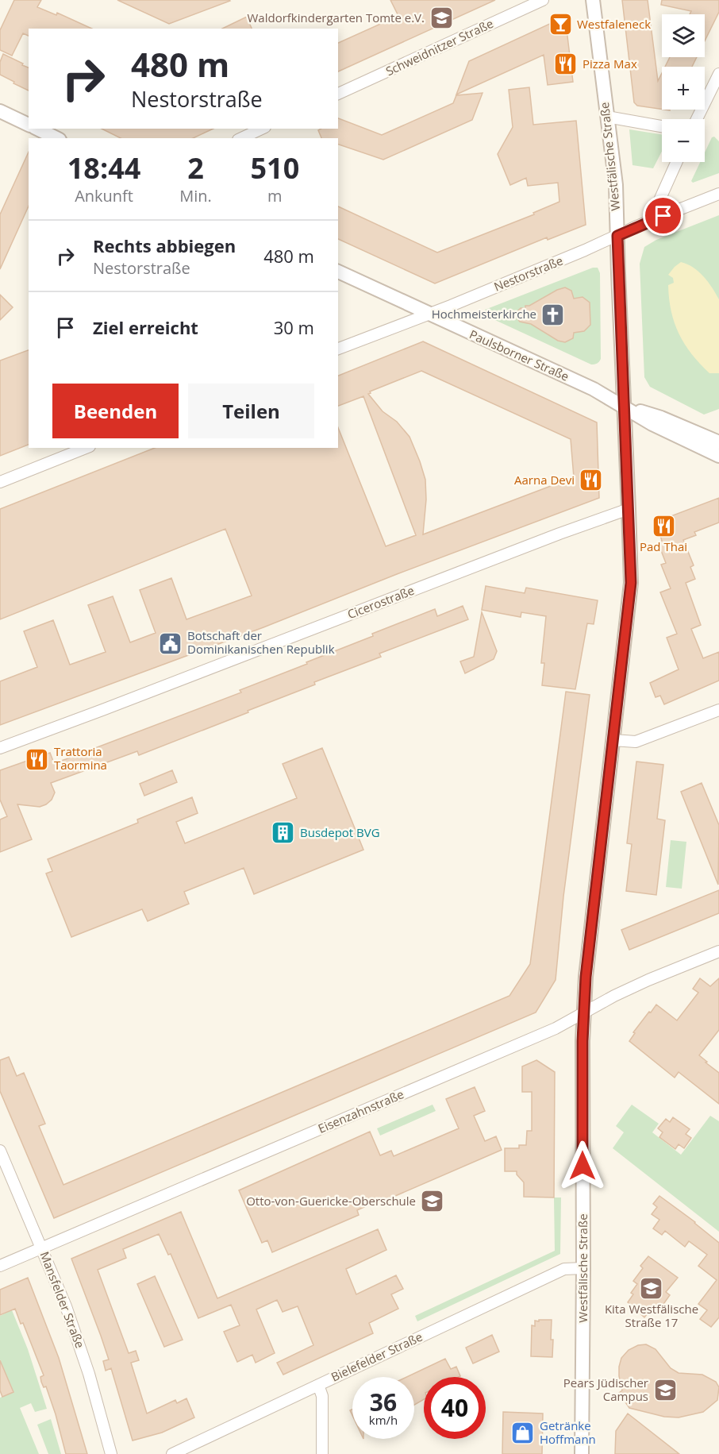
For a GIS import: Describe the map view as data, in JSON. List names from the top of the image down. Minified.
{"streets":{"street":["Schweidnitzer Straße","Westfälische Straße","Nestorstraße","Paulsborner Straße","Cicerostraße","Eisenzahnstraße","Mansfelder Straße","Bielefelder Straße"]},"crossings":[["Westfälische Straße","Nestorstraße"],["Westfälische Straße","Paulsborner Straße"],["Westfälische Straße","Cicerostraße"],["Westfälische Straße","Eisenzahnstraße"],["Westfälische Straße","Bielefelder Straße"],["Nestorstraße","Paulsborner Straße"],["Eisenzahnstraße","Mansfelder Straße"]],"places":{"school or university":["Waldorfkindergarten Tomte e.V.","Otto-von-Guericke-Oberschule","Kita Westfälische Straße 17","Pears Jüdischer Campus"],"bar":["Westfaleneck"],"restaurant":["Pizza Max","Aarna Devi","Pad Thai","Trattoria Taormina"],"church":["Hochmeisterkirche"],"public building":["Botschaft der Dominikanischen Republik"],"building":["Busdepot BVG"],"shop":["Getränke Hoffmann"]},"page":{"map_buttons":["+","−"],"turn":["480 m","Nestorstraße"],"eta":["18:44","Ankunft","2","Min.","510","m"],"list":[{"name":"Rechts abbiegen","note":"Nestorstraße","value":"480 m"},{"name":"Ziel erreicht","value":"30 m"}],"buttons":["Beenden","Teilen"],"speed":"36 km/h","limit":"40"}}
